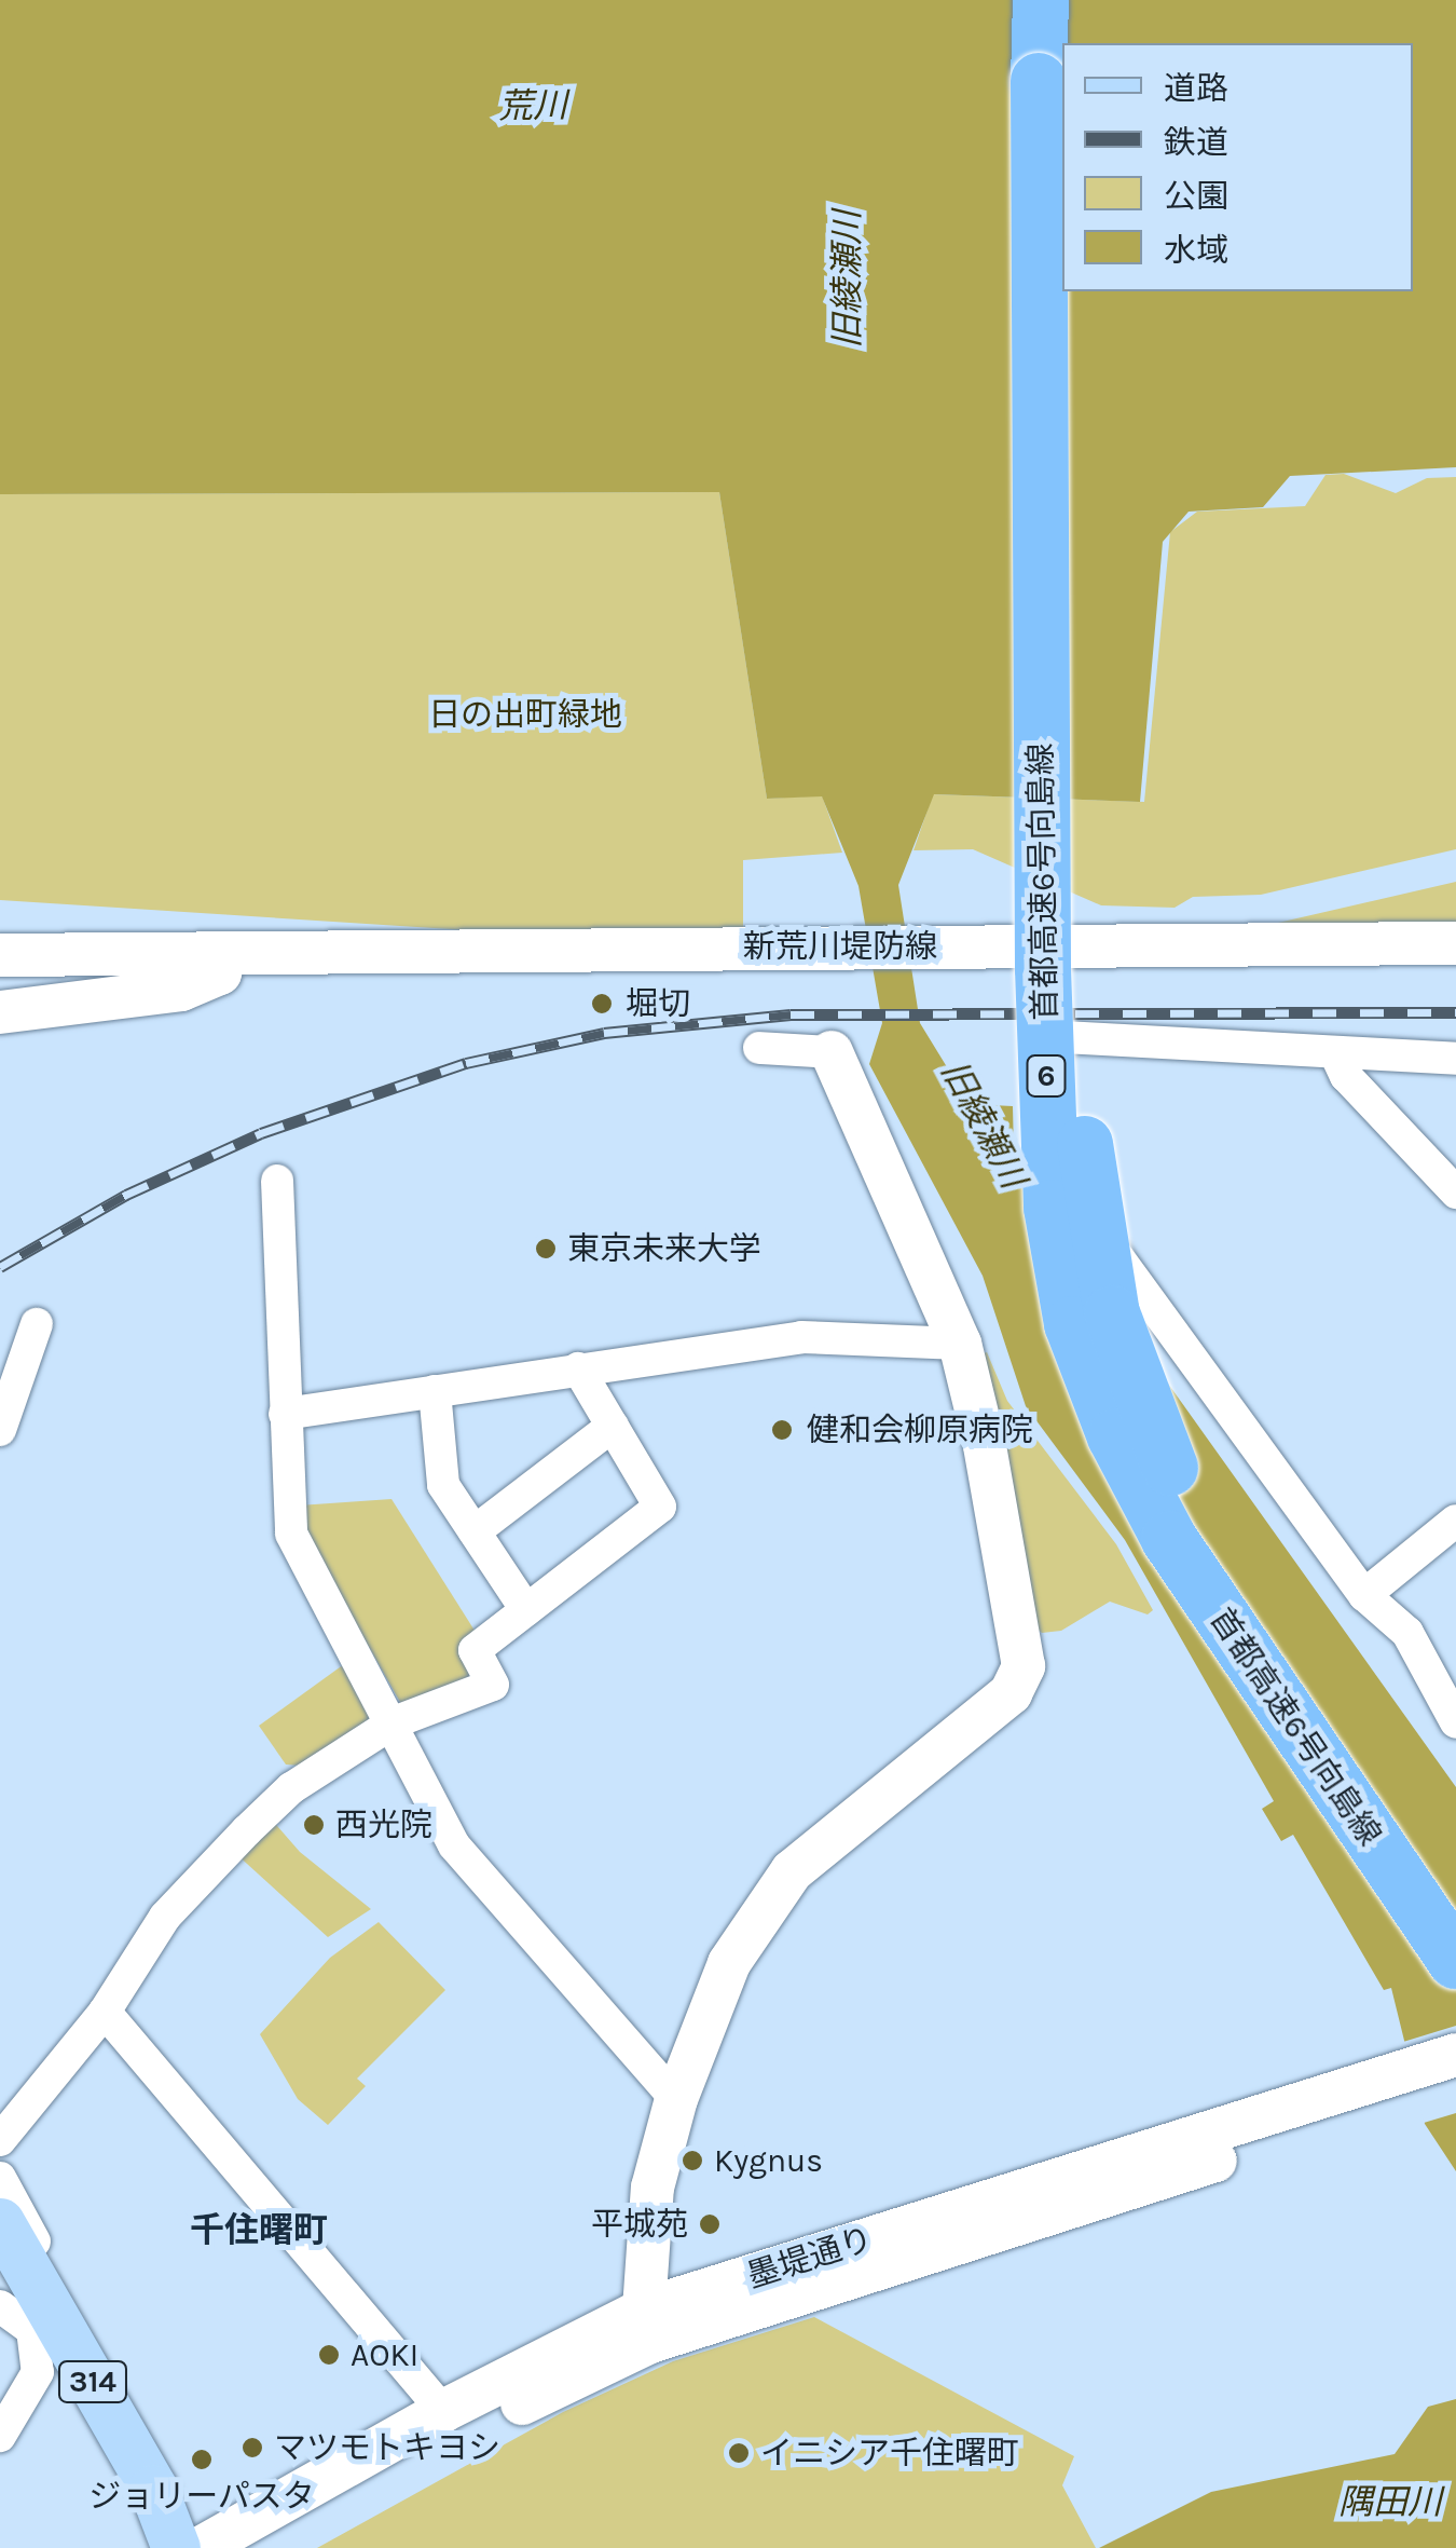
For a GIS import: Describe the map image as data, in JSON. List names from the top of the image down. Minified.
{"streets":{"highway":["首都高速6号向島線","6"],"main road":["新荒川堤防線","墨堤通り","314"]},"districts":["千住曙町"],"water":["荒川","旧綾瀬川","隅田川"],"parks":["日の出町緑地"],"places":["堀切","東京未来大学","健和会柳原病院","西光院","Kygnus","平城苑","AOKI","マツモトキヨシ","イニシア千住曙町","ジョリーパスタ"],"legend":["道路","鉄道","公園","水域"]}
